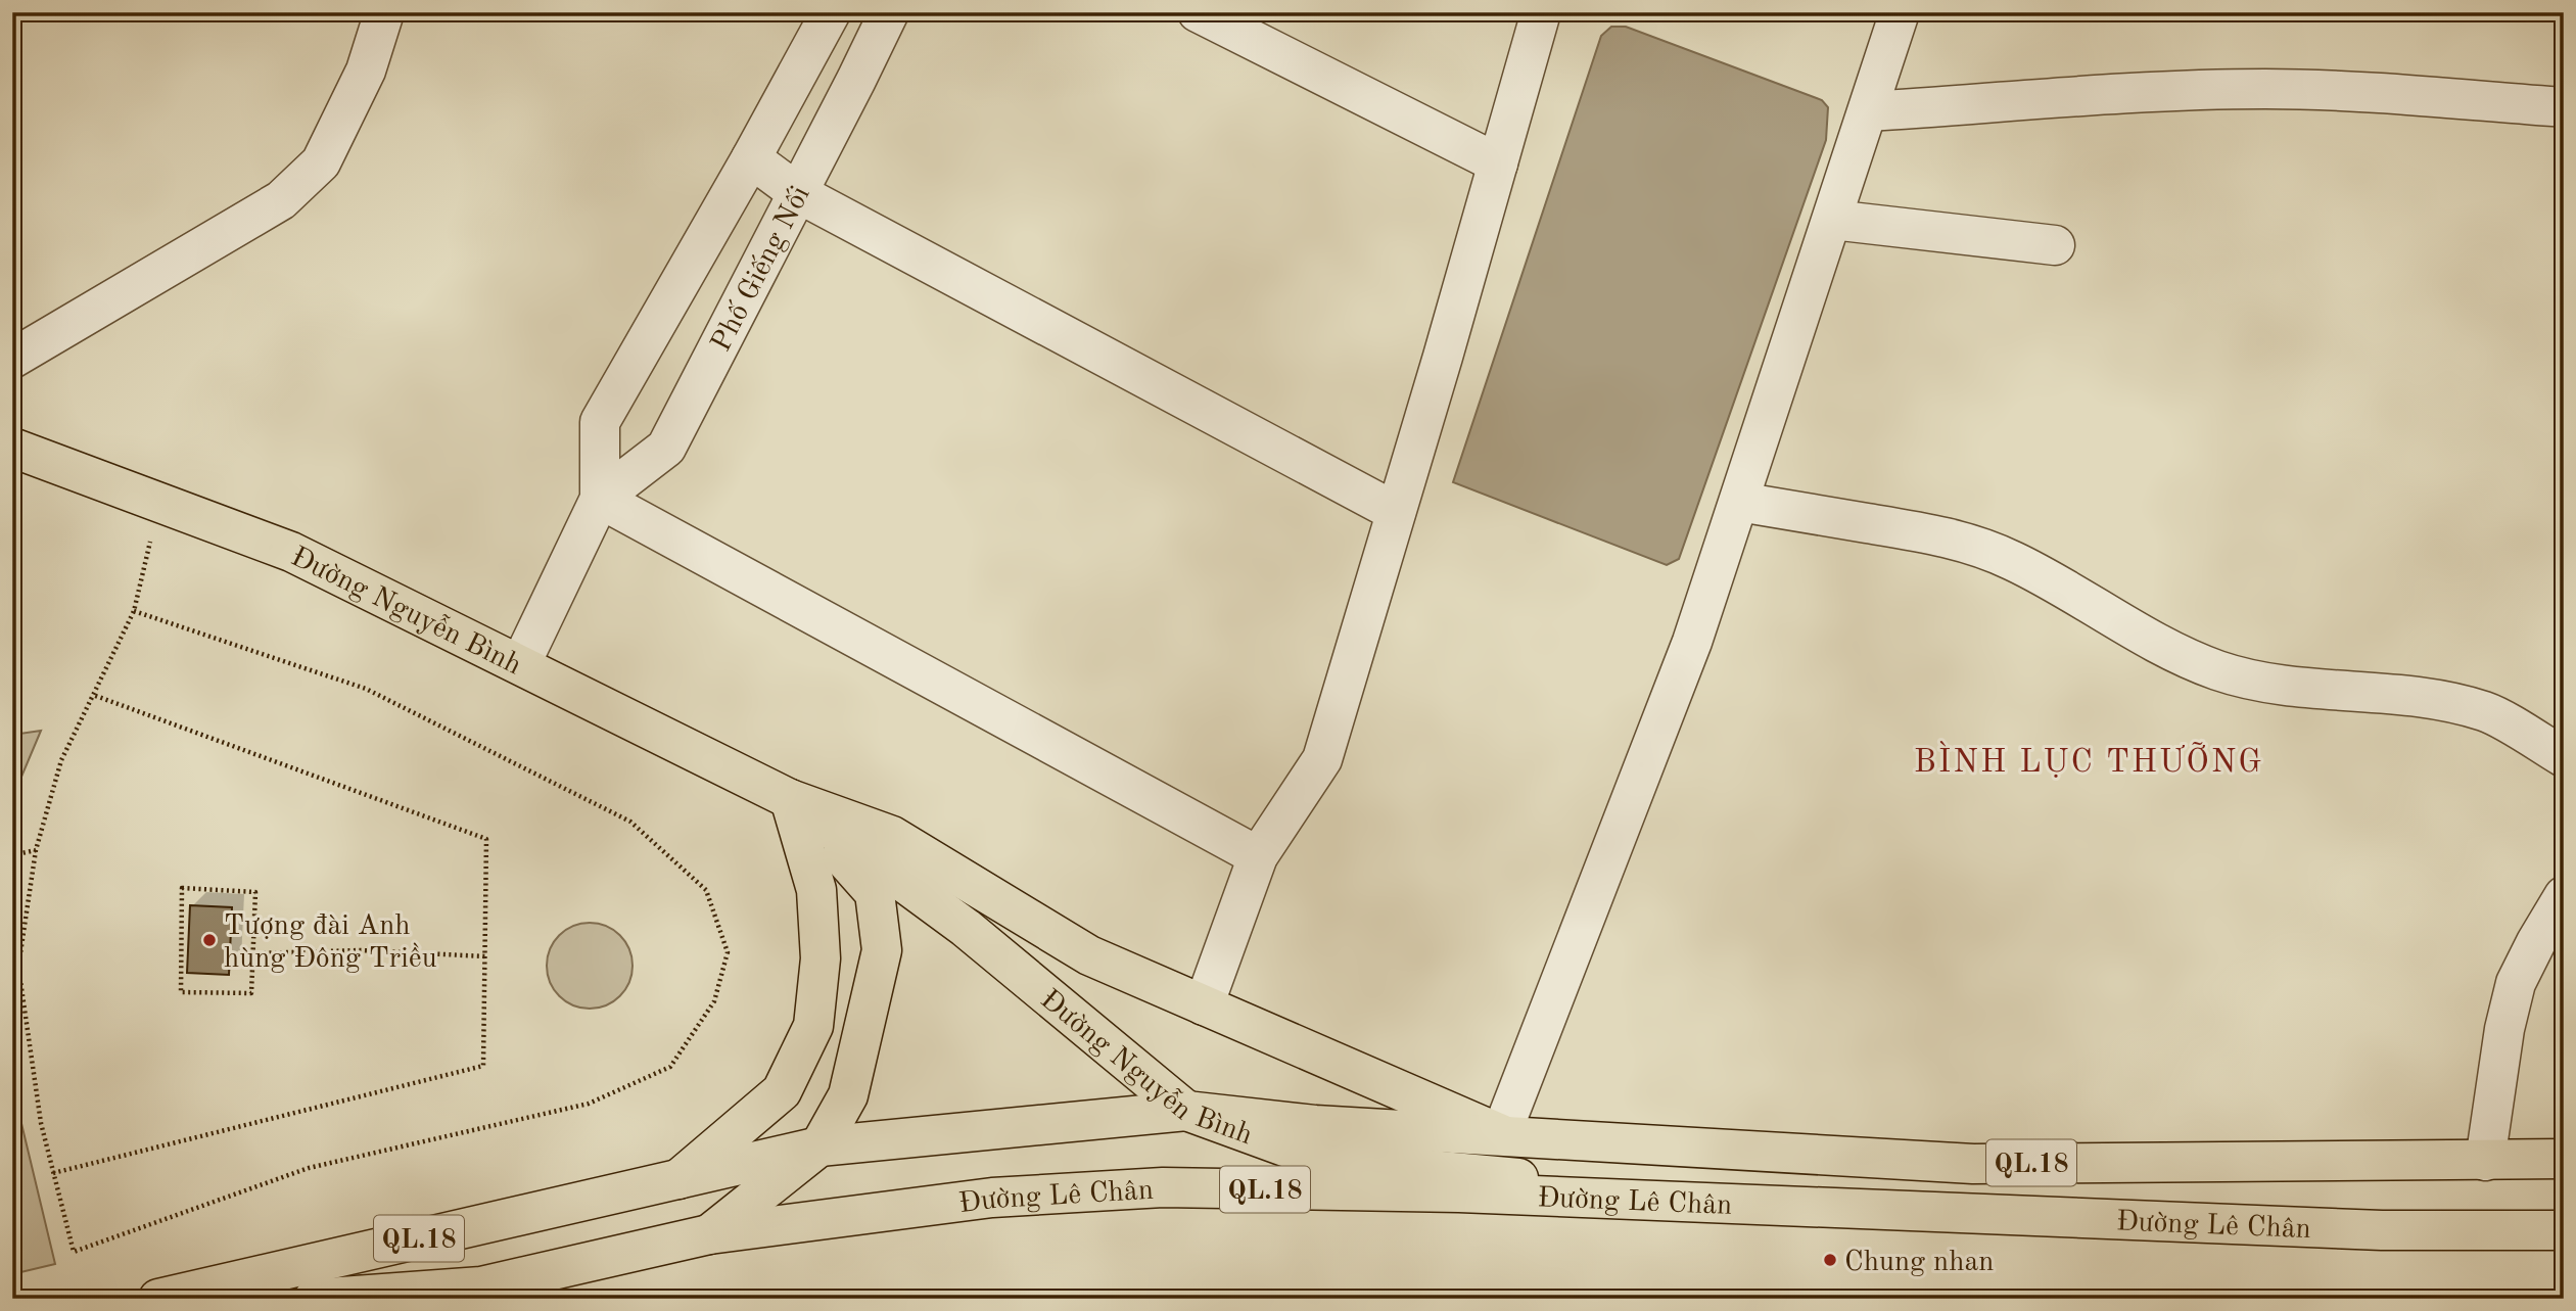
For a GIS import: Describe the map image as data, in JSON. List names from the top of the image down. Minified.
{"streets":{"main road":["Đường Nguyễn Bình","QL.18","Đường Lê Chân"],"street":["Phố Giếng Nối"]},"crossings":[["Phố Giếng Nối","Đường Nguyễn Bình"],["Đường Nguyễn Bình","Đường Lê Chân"],["QL.18","Đường Lê Chân"]],"districts":["BÌNH LỤC THƯỠNG"],"places":["Tượng đài Anh hùng Đông Triều","Chung nhan"]}
